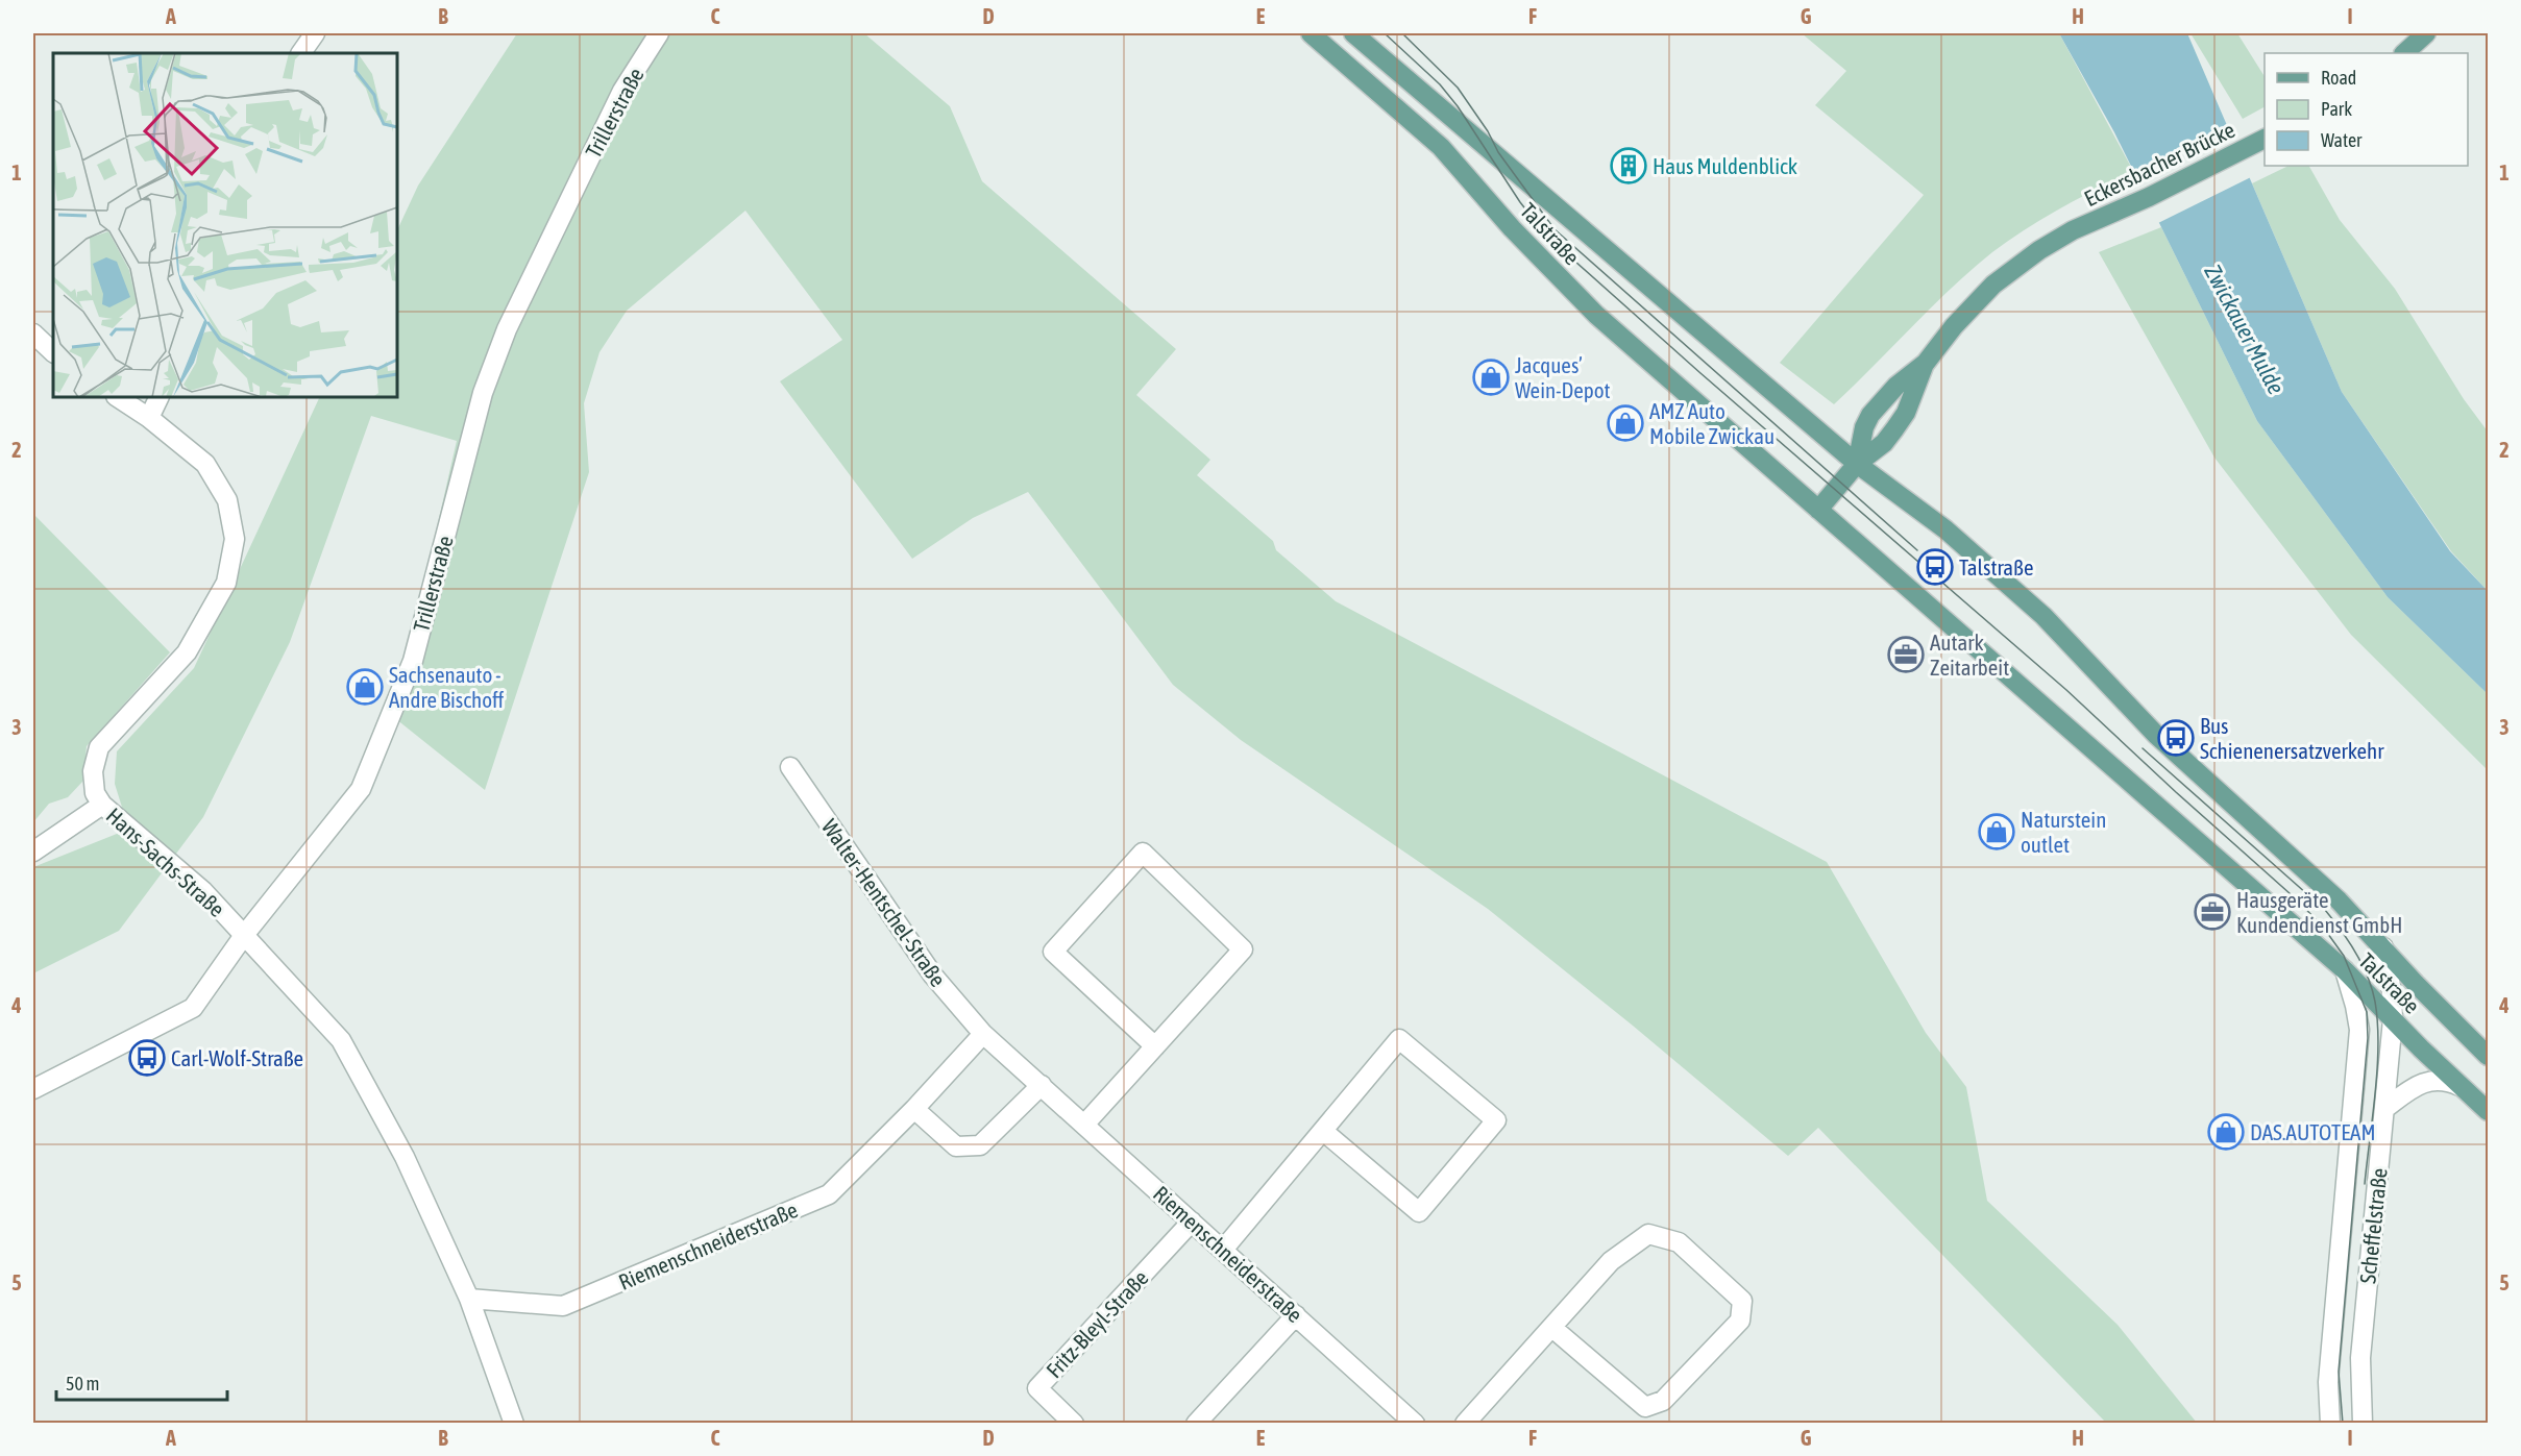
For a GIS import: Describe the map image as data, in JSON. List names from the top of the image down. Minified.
{"streets":{"main road":["Eckersbacher Brücke","Talstraße"],"street":["Trillerstraße","Hans-Sachs-Straße","Walter-Hentschel-Straße","Scheffelstraße","Riemenschneiderstraße","Fritz-Bleyl-Straße"]},"crossings":[["Trillerstraße","Hans-Sachs-Straße"],["Talstraße","Scheffelstraße"],["Walter-Hentschel-Straße","Riemenschneiderstraße"],["Riemenschneiderstraße","Fritz-Bleyl-Straße"]],"water":["Zwickauer Mulde"],"places":{"building":["Haus Muldenblick"],"shop":["Jacques’ Wein-Depot","AMZ Auto Mobile Zwickau","Sachsenauto - Andre Bischoff","Naturstein outlet","DAS.AUTOTEAM"],"bus stop":["Talstraße","Bus Schienenersatzverkehr","Carl-Wolf-Straße"],"office":["Autark Zeitarbeit","Hausgeräte Kundendienst GmbH"]},"legend":["Road","Park","Water"],"scale_bar":"50 m","grid":{"columns":["A","B","C","D","E","F","G","H","I"],"rows":["1","2","3","4","5"]}}
